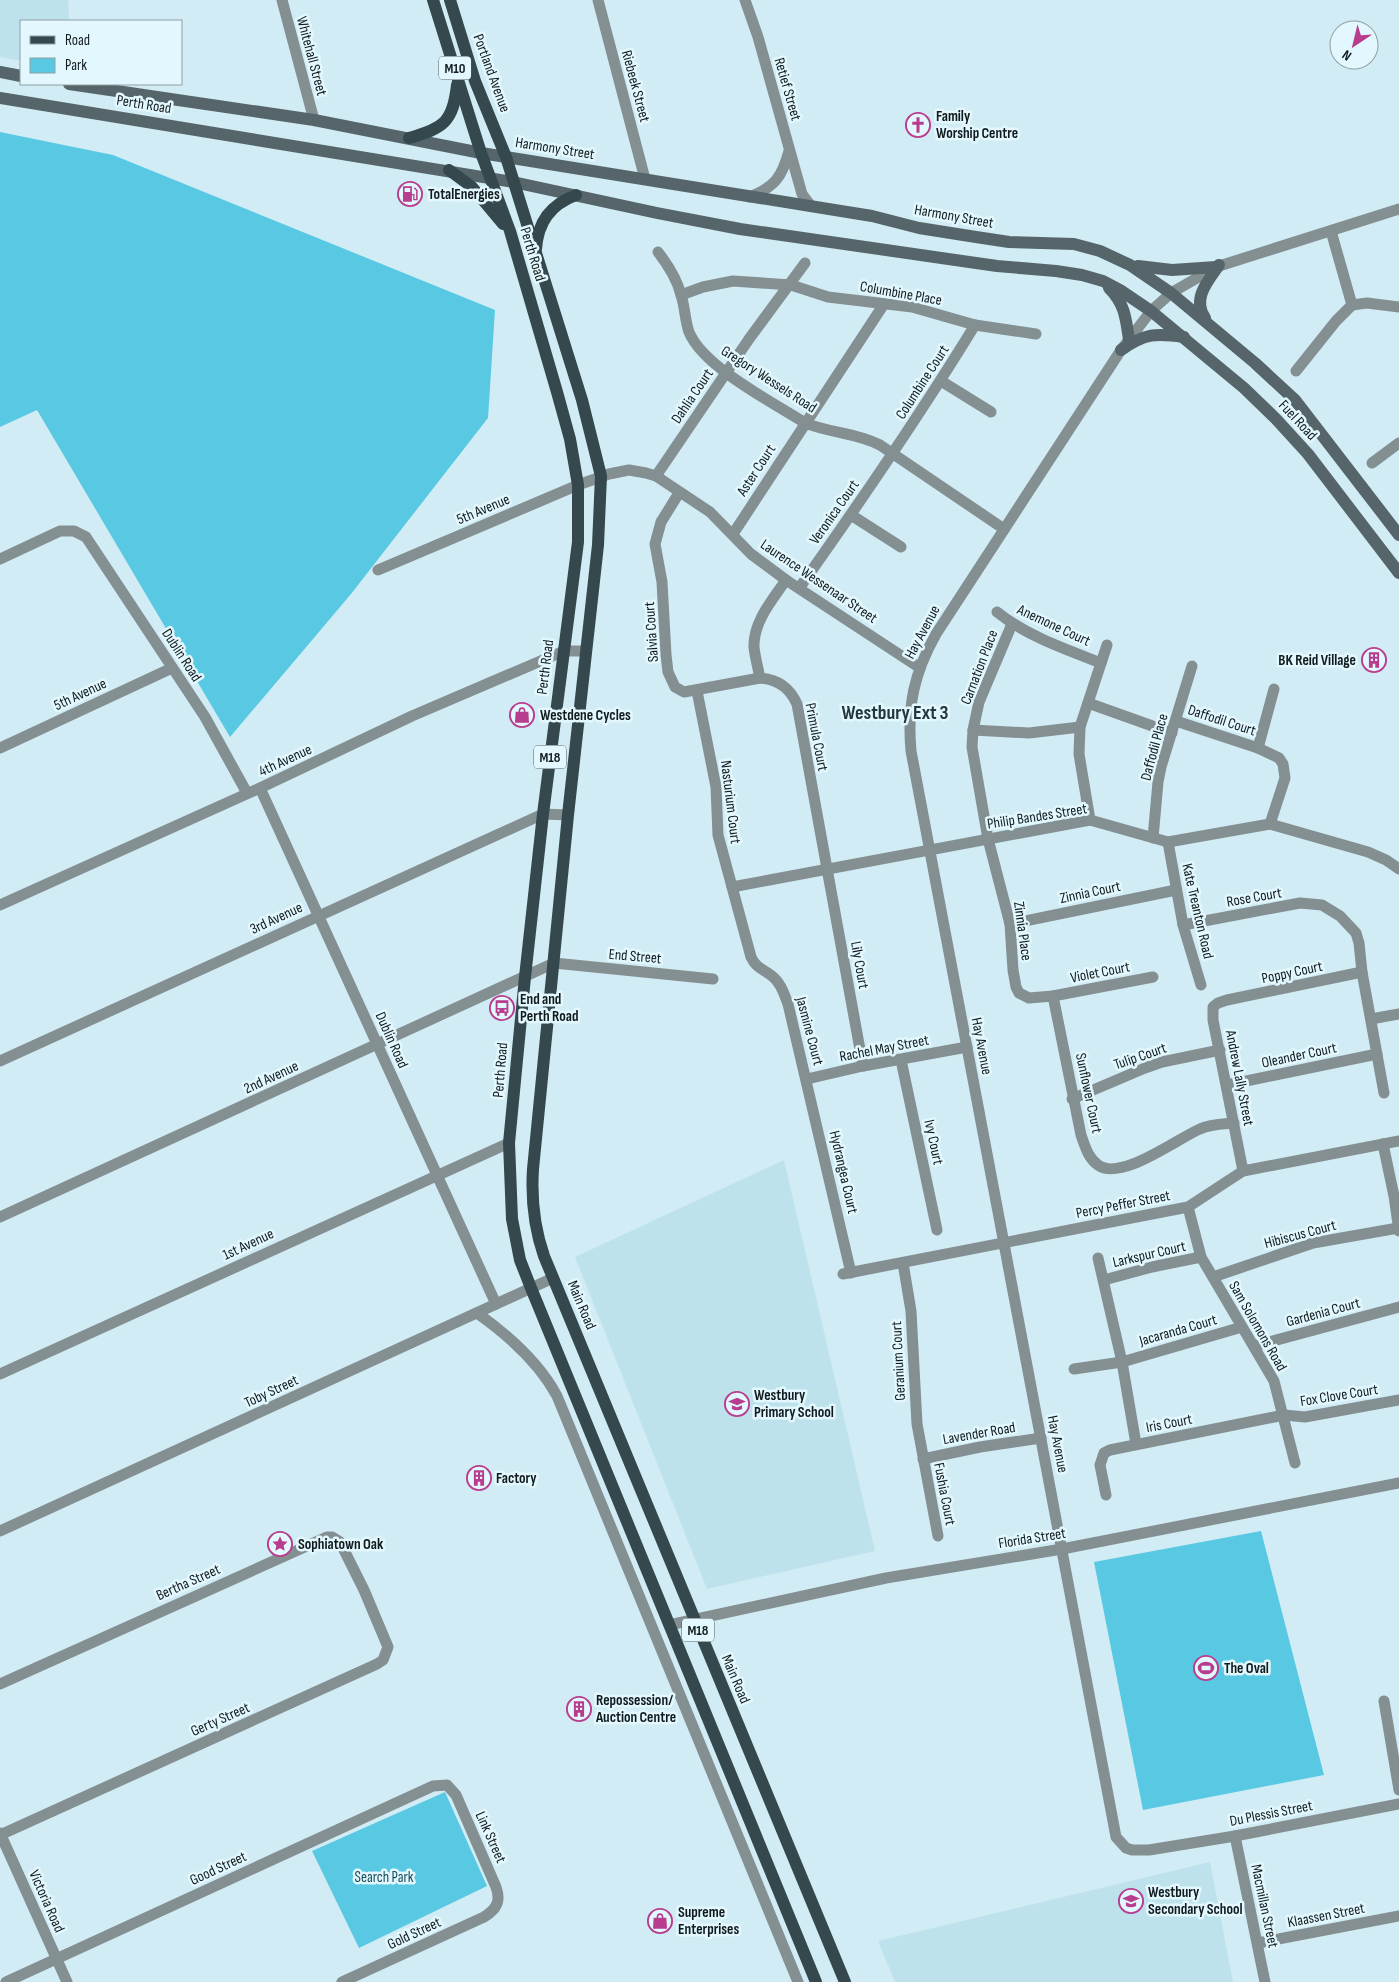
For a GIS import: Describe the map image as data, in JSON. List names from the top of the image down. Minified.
{"streets":{"main road":["M10","Portland Avenue","Perth Road","Harmony Street","Fuel Road","M18","Main Road"],"street":["Whitehall Street","Riebeek Street","Retief Street","Columbine Place","Gregory Wessels Road","Columbine Court","Dahlia Court","Aster Court","5th Avenue","Veronica Court","Laurence Wessenaar Street","Anemone Court","Salvia Court","Hay Avenue","Dublin Road","Carnation Place","Daffodil Court","Primula Court","Daffodil Place","4th Avenue","Nasturium Court","Philip Bandes Street","Zinnia Court","Rose Court","Kate Treanton Road","3rd Avenue","Zinnia Place","End Street","Lily Court","Violet Court","Poppy Court","Jasmine Court","Rachel May Street","Oleander Court","Tulip Court","2nd Avenue","Andrew Lally Street","Sunflower Court","Ivy Court","Hydrangea Court","Percy Peffer Street","Hibiscus Court","1st Avenue","Larkspur Court","Gardenia Court","Sam Solomons Road","Jacaranda Court","Geranium Court","Toby Street","Fox Clove Court","Iris Court","Lavender Road","Fushia Court","Florida Street","Bertha Street","Gerty Street","Du Plessis Street","Link Street","Good Street","Victoria Road","Macmillan Street","Klaassen Street","Gold Street"]},"crossings":[["Whitehall Street","Perth Road"],["M10","Perth Road"],["M10","Harmony Street"],["Portland Avenue","Perth Road"],["Portland Avenue","Harmony Street"],["Riebeek Street","Harmony Street"],["Retief Street","Harmony Street"],["Perth Road","Harmony Street"],["Perth Road","5th Avenue"],["Perth Road","Laurence Wessenaar Street"],["Perth Road","M18"],["Perth Road","4th Avenue"],["Perth Road","3rd Avenue"],["Perth Road","End Street"],["Perth Road","2nd Avenue"],["Perth Road","1st Avenue"],["Perth Road","Main Road"],["Perth Road","Toby Street"],["Harmony Street","Fuel Road"],["Harmony Street","Hay Avenue"],["Columbine Place","Gregory Wessels Road"],["Columbine Place","Columbine Court"],["Columbine Place","Dahlia Court"],["Columbine Place","Aster Court"],["Gregory Wessels Road","Columbine Court"],["Gregory Wessels Road","Dahlia Court"],["Gregory Wessels Road","Aster Court"],["Gregory Wessels Road","Veronica Court"],["Gregory Wessels Road","Hay Avenue"],["Columbine Court","Veronica Court"],["Dahlia Court","Laurence Wessenaar Street"],["Fuel Road","Hay Avenue"],["Aster Court","Laurence Wessenaar Street"],["5th Avenue","Laurence Wessenaar Street"],["5th Avenue","Dublin Road"],["Veronica Court","Laurence Wessenaar Street"],["Laurence Wessenaar Street","Salvia Court"],["Laurence Wessenaar Street","Hay Avenue"],["Anemone Court","Carnation Place"],["Salvia Court","Primula Court"],["Salvia Court","Nasturium Court"],["Hay Avenue","Philip Bandes Street"],["Hay Avenue","Rachel May Street"],["Hay Avenue","Percy Peffer Street"],["Hay Avenue","Lavender Road"],["Hay Avenue","Florida Street"],["Hay Avenue","Du Plessis Street"],["Dublin Road","4th Avenue"],["Dublin Road","3rd Avenue"],["Dublin Road","2nd Avenue"],["Dublin Road","1st Avenue"],["Dublin Road","Toby Street"],["Carnation Place","Philip Bandes Street"],["Carnation Place","Zinnia Place"],["Daffodil Court","Daffodil Place"],["Daffodil Court","Philip Bandes Street"],["Primula Court","Philip Bandes Street"],["Primula Court","Lily Court"],["Daffodil Place","Philip Bandes Street"],["M18","Toby Street"],["M18","Florida Street"],["Nasturium Court","Philip Bandes Street"],["Nasturium Court","Jasmine Court"],["Philip Bandes Street","Kate Treanton Road"],["Philip Bandes Street","Zinnia Place"],["Philip Bandes Street","Lily Court"],["Philip Bandes Street","Jasmine Court"],["Zinnia Court","Kate Treanton Road"],["Zinnia Court","Zinnia Place"],["Rose Court","Kate Treanton Road"],["Rose Court","Poppy Court"],["Rose Court","Oleander Court"],["Zinnia Place","Violet Court"],["Zinnia Place","Sunflower Court"],["End Street","2nd Avenue"],["Lily Court","Rachel May Street"],["Violet Court","Sunflower Court"],["Poppy Court","Andrew Lally Street"],["Jasmine Court","Rachel May Street"],["Jasmine Court","Hydrangea Court"],["Rachel May Street","Ivy Court"],["Rachel May Street","Hydrangea Court"],["Oleander Court","Andrew Lally Street"],["Tulip Court","Andrew Lally Street"],["Tulip Court","Sunflower Court"],["Andrew Lally Street","Sunflower Court"],["Andrew Lally Street","Percy Peffer Street"],["Hydrangea Court","Percy Peffer Street"],["Percy Peffer Street","Sam Solomons Road"],["Percy Peffer Street","Geranium Court"],["Hibiscus Court","Sam Solomons Road"],["Larkspur Court","Sam Solomons Road"],["Larkspur Court","Jacaranda Court"],["Larkspur Court","Iris Court"],["Main Road","Toby Street"],["Main Road","Florida Street"],["Gardenia Court","Sam Solomons Road"],["Sam Solomons Road","Jacaranda Court"],["Sam Solomons Road","Fox Clove Court"],["Sam Solomons Road","Iris Court"],["Geranium Court","Lavender Road"],["Geranium Court","Fushia Court"],["Fox Clove Court","Iris Court"],["Lavender Road","Fushia Court"],["Bertha Street","Gerty Street"],["Gerty Street","Victoria Road"],["Du Plessis Street","Macmillan Street"],["Link Street","Good Street"],["Link Street","Gold Street"],["Good Street","Victoria Road"],["Macmillan Street","Klaassen Street"]],"districts":["Westbury Ext 3"],"parks":["Search Park"],"places":{"church":["Family Worship Centre"],"fuel station":["TotalEnergies"],"building":["BK Reid Village","Factory","Repossession/ Auction Centre"],"shop":["Westdene Cycles","Supreme Enterprises"],"bus stop":["End and Perth Road"],"school or university":["Westbury Primary School","Westbury Secondary School"],"place":["Sophiatown Oak"],"sports":["The Oval"]},"legend":["Road","Park"],"north":"bottom left"}
